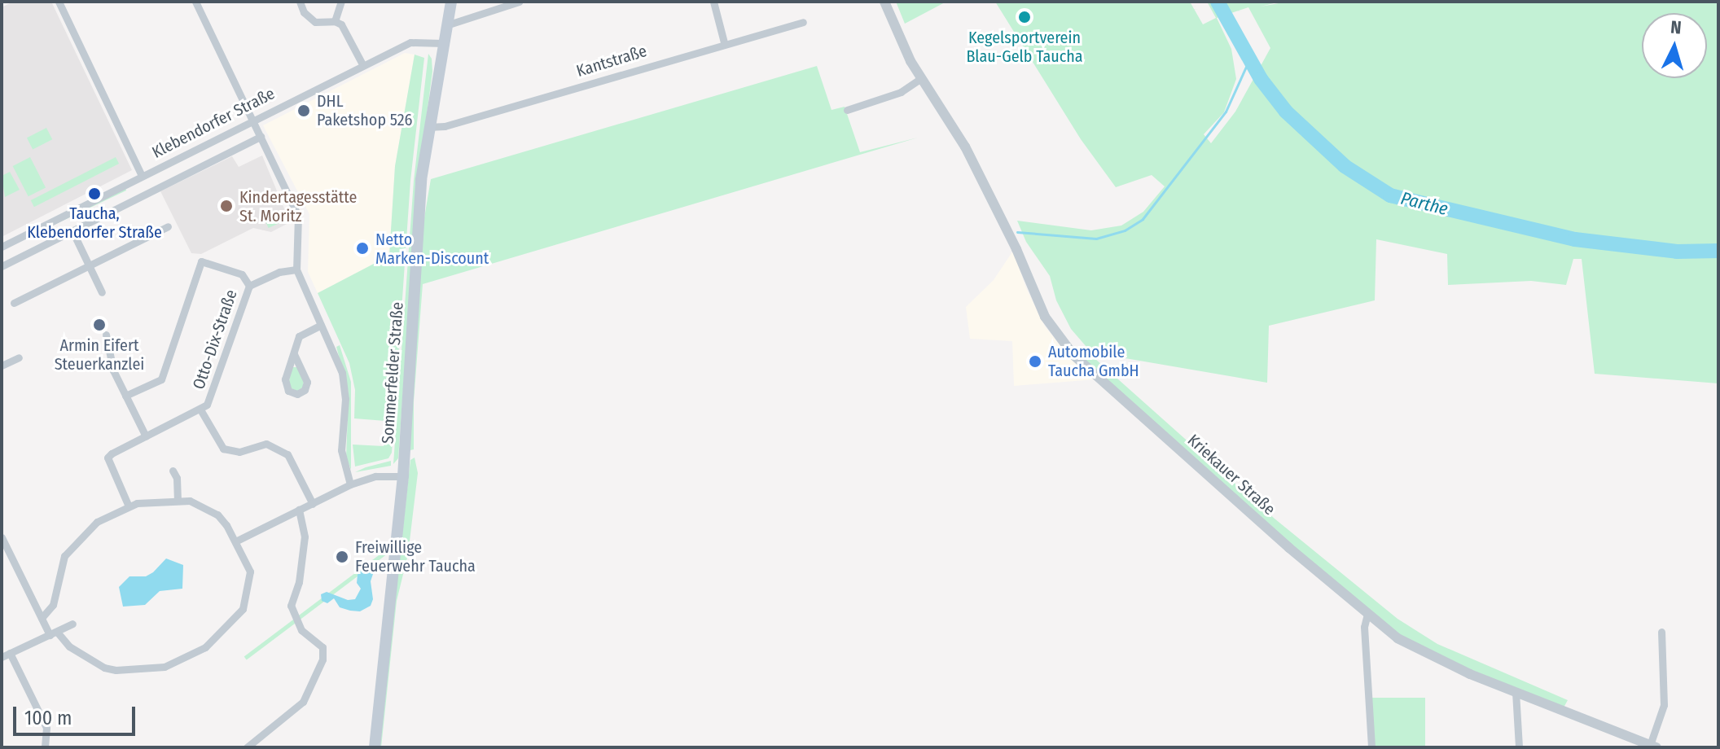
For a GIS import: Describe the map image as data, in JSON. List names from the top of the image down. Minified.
{"streets":{"main road":["Sommerfelder Straße"],"street":["Kantstraße","Klebendorfer Straße","Otto-Dix-Straße","Kriekauer Straße"]},"crossings":[["Kantstraße","Sommerfelder Straße"],["Klebendorfer Straße","Sommerfelder Straße"]],"water":["Parthe"],"places":["Kegelsportverein Blau-Gelb Taucha","DHL Paketshop 526","Taucha, Klebendorfer Straße","Kindertagesstätte St. Moritz","Netto Marken-Discount","Armin Eifert Steuerkanzlei","Automobile Taucha GmbH","Freiwillige Feuerwehr Taucha"],"scale_bar":"100 m","north":"top"}
